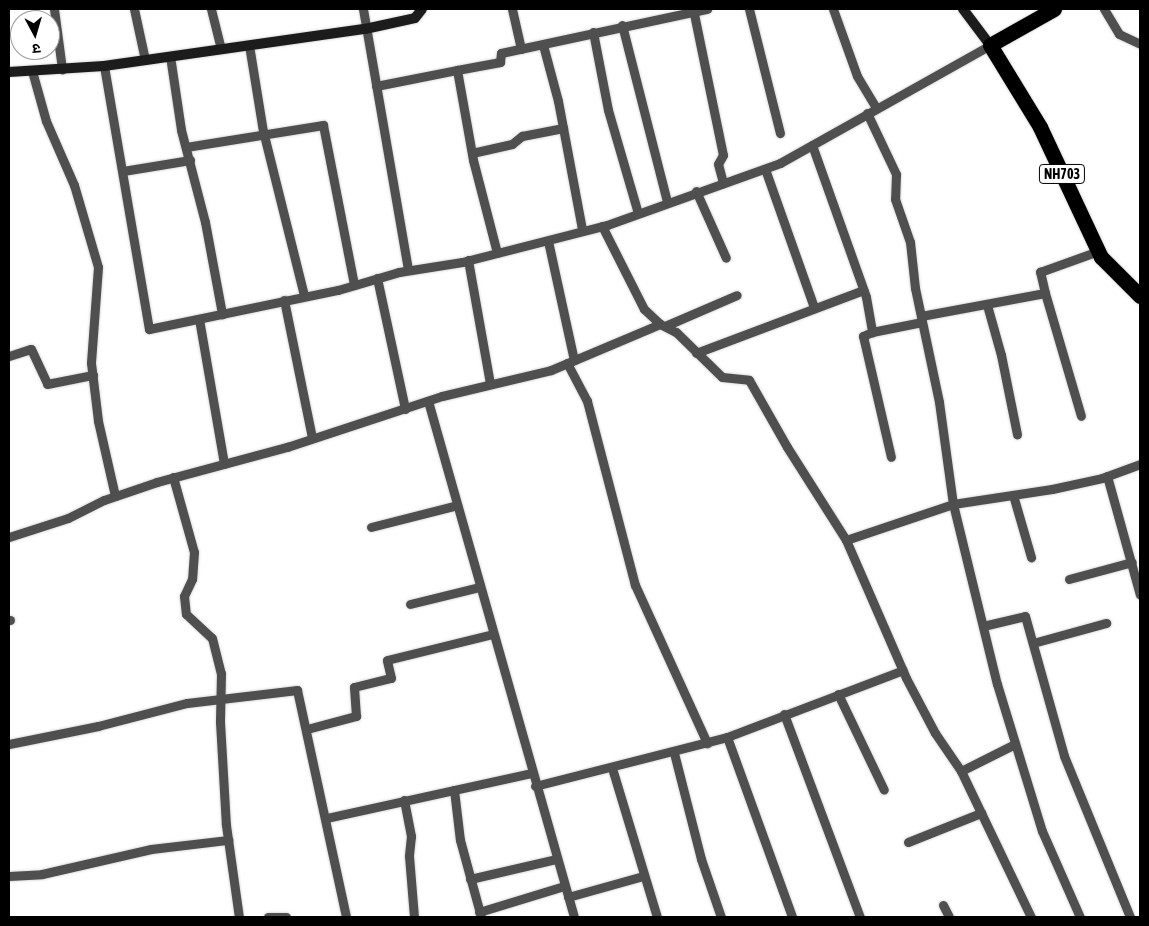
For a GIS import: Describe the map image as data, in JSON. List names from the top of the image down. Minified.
{"streets":{"highway":["NH703"]},"north":"bottom"}
